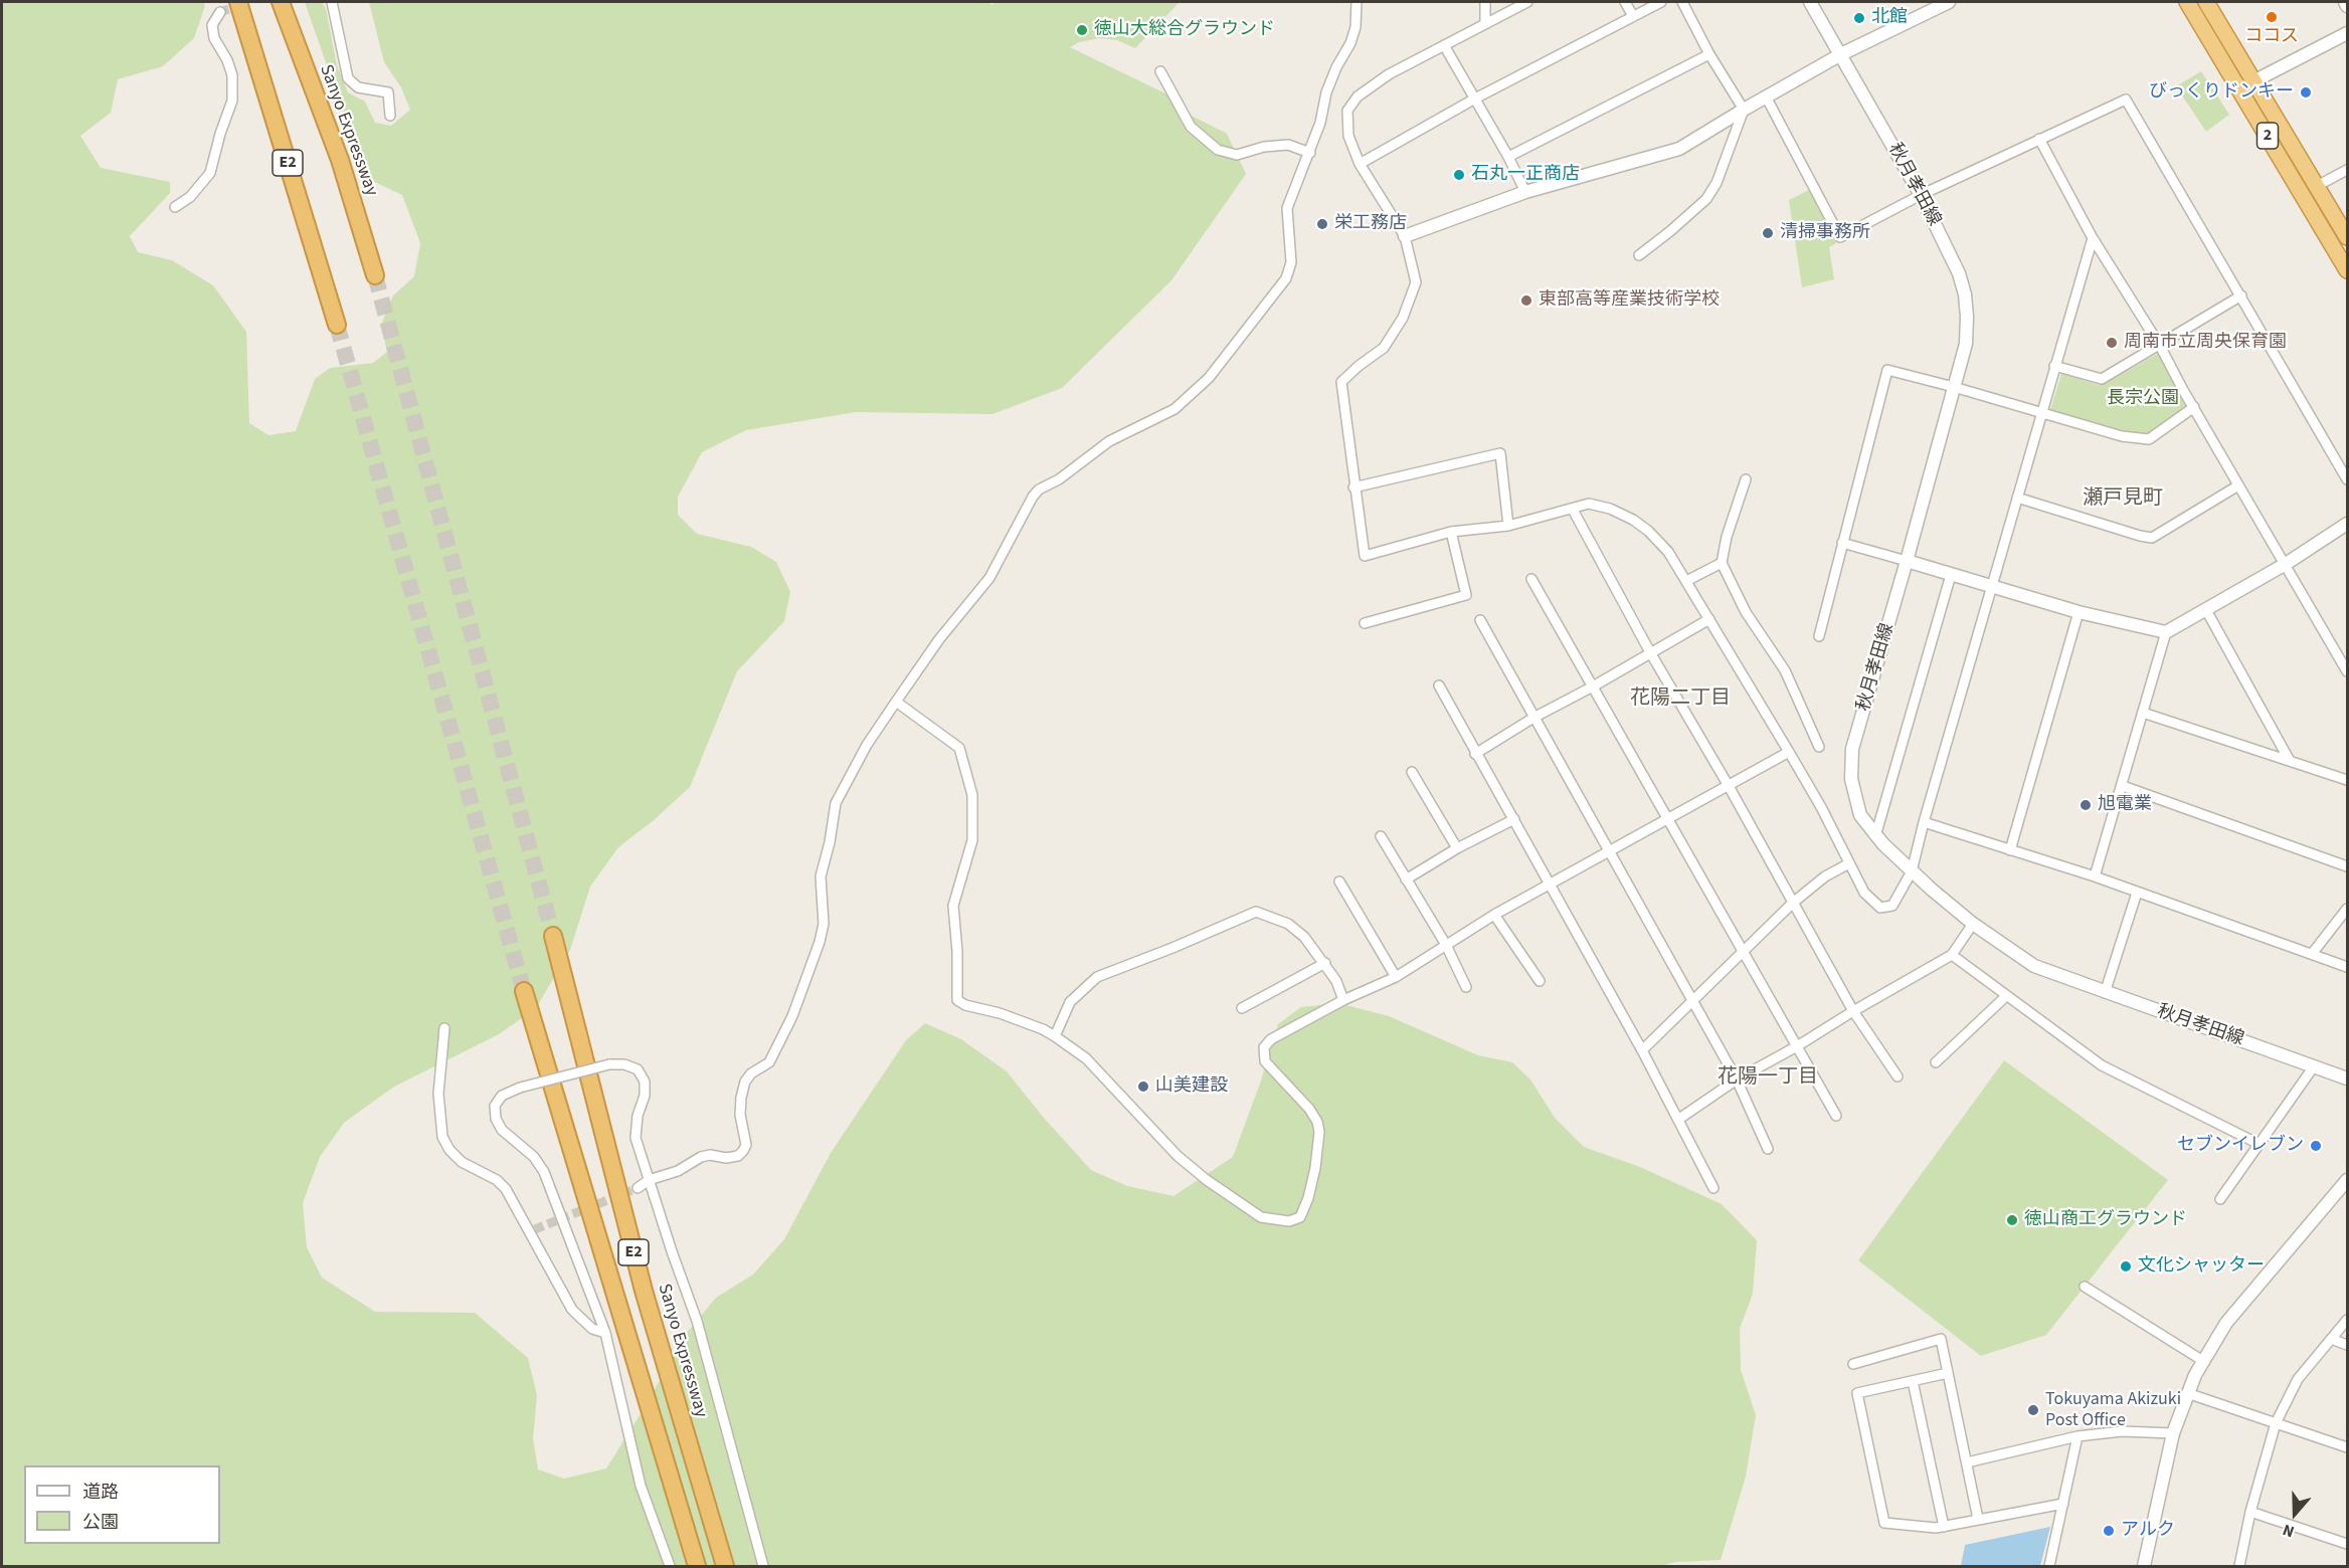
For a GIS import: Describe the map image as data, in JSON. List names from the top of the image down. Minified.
{"streets":{"highway":["Sanyo Expressway","2","E2"],"street":["秋月孝田線"]},"districts":["瀬戸見町","花陽二丁目","花陽一丁目"],"parks":["長宗公園"],"places":["ココス","北館","徳山大総合グラウンド","びっくりドンキー","石丸一正商店","栄工務店","清掃事務所","東部高等産業技術学校","周南市立周央保育園","旭電業","山美建設","セブンイレブン","徳山商工グラウンド","文化シャッター","Tokuyama Akizuki Post Office","アルク"],"legend":["道路","公園"],"north":"bottom"}
